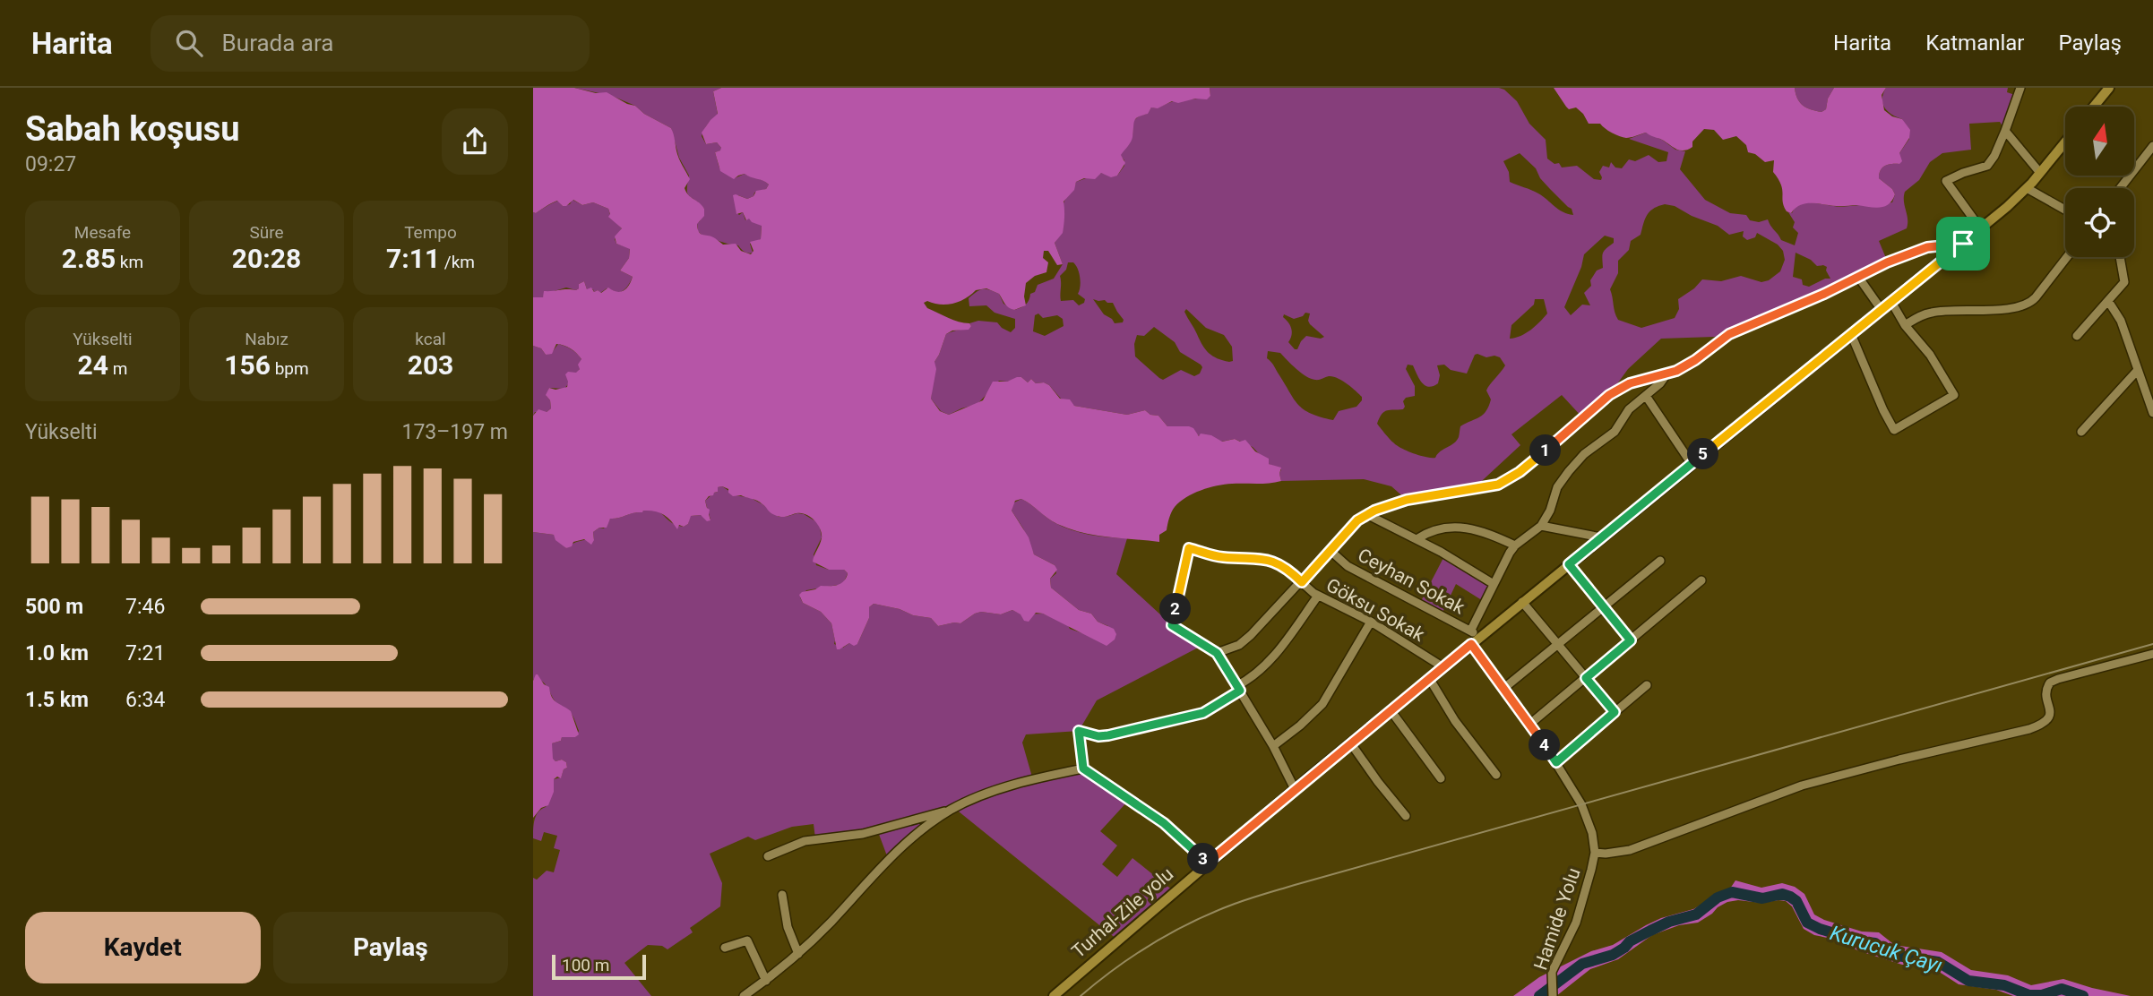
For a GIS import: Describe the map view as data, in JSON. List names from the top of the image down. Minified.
{"streets":{"main road":["Turhal-Zile yolu"],"street":["Ceyhan Sokak","Göksu Sokak","Hamide Yolu"]},"crossings":[["Ceyhan Sokak","Turhal-Zile yolu"],["Ceyhan Sokak","Hamide Yolu"],["Göksu Sokak","Turhal-Zile yolu"]],"water":["Kurucuk Çayı"],"scale_bar":"100 m","north":"top","page":{"header":"Harita","search":"Burada ara","nav":["Harita","Katmanlar","Paylaş"],"heading":["Sabah koşusu","09:27"],"stats":[["Mesafe","2.85 km"],["Süre","20:28"],["Tempo","7:11 /km"],["Yükselti","24 m"],["Nabız","156 bpm"],["kcal","203"]],"chart":["Yükselti","173–197 m"],"pins":["1","5","2","4","3"],"list":[{"name":"500 m","note":"7:46"},{"name":"1.0 km","note":"7:21"},{"name":"1.5 km","note":"6:34"}],"buttons":["Kaydet","Paylaş"],"scale":"100 m"}}
